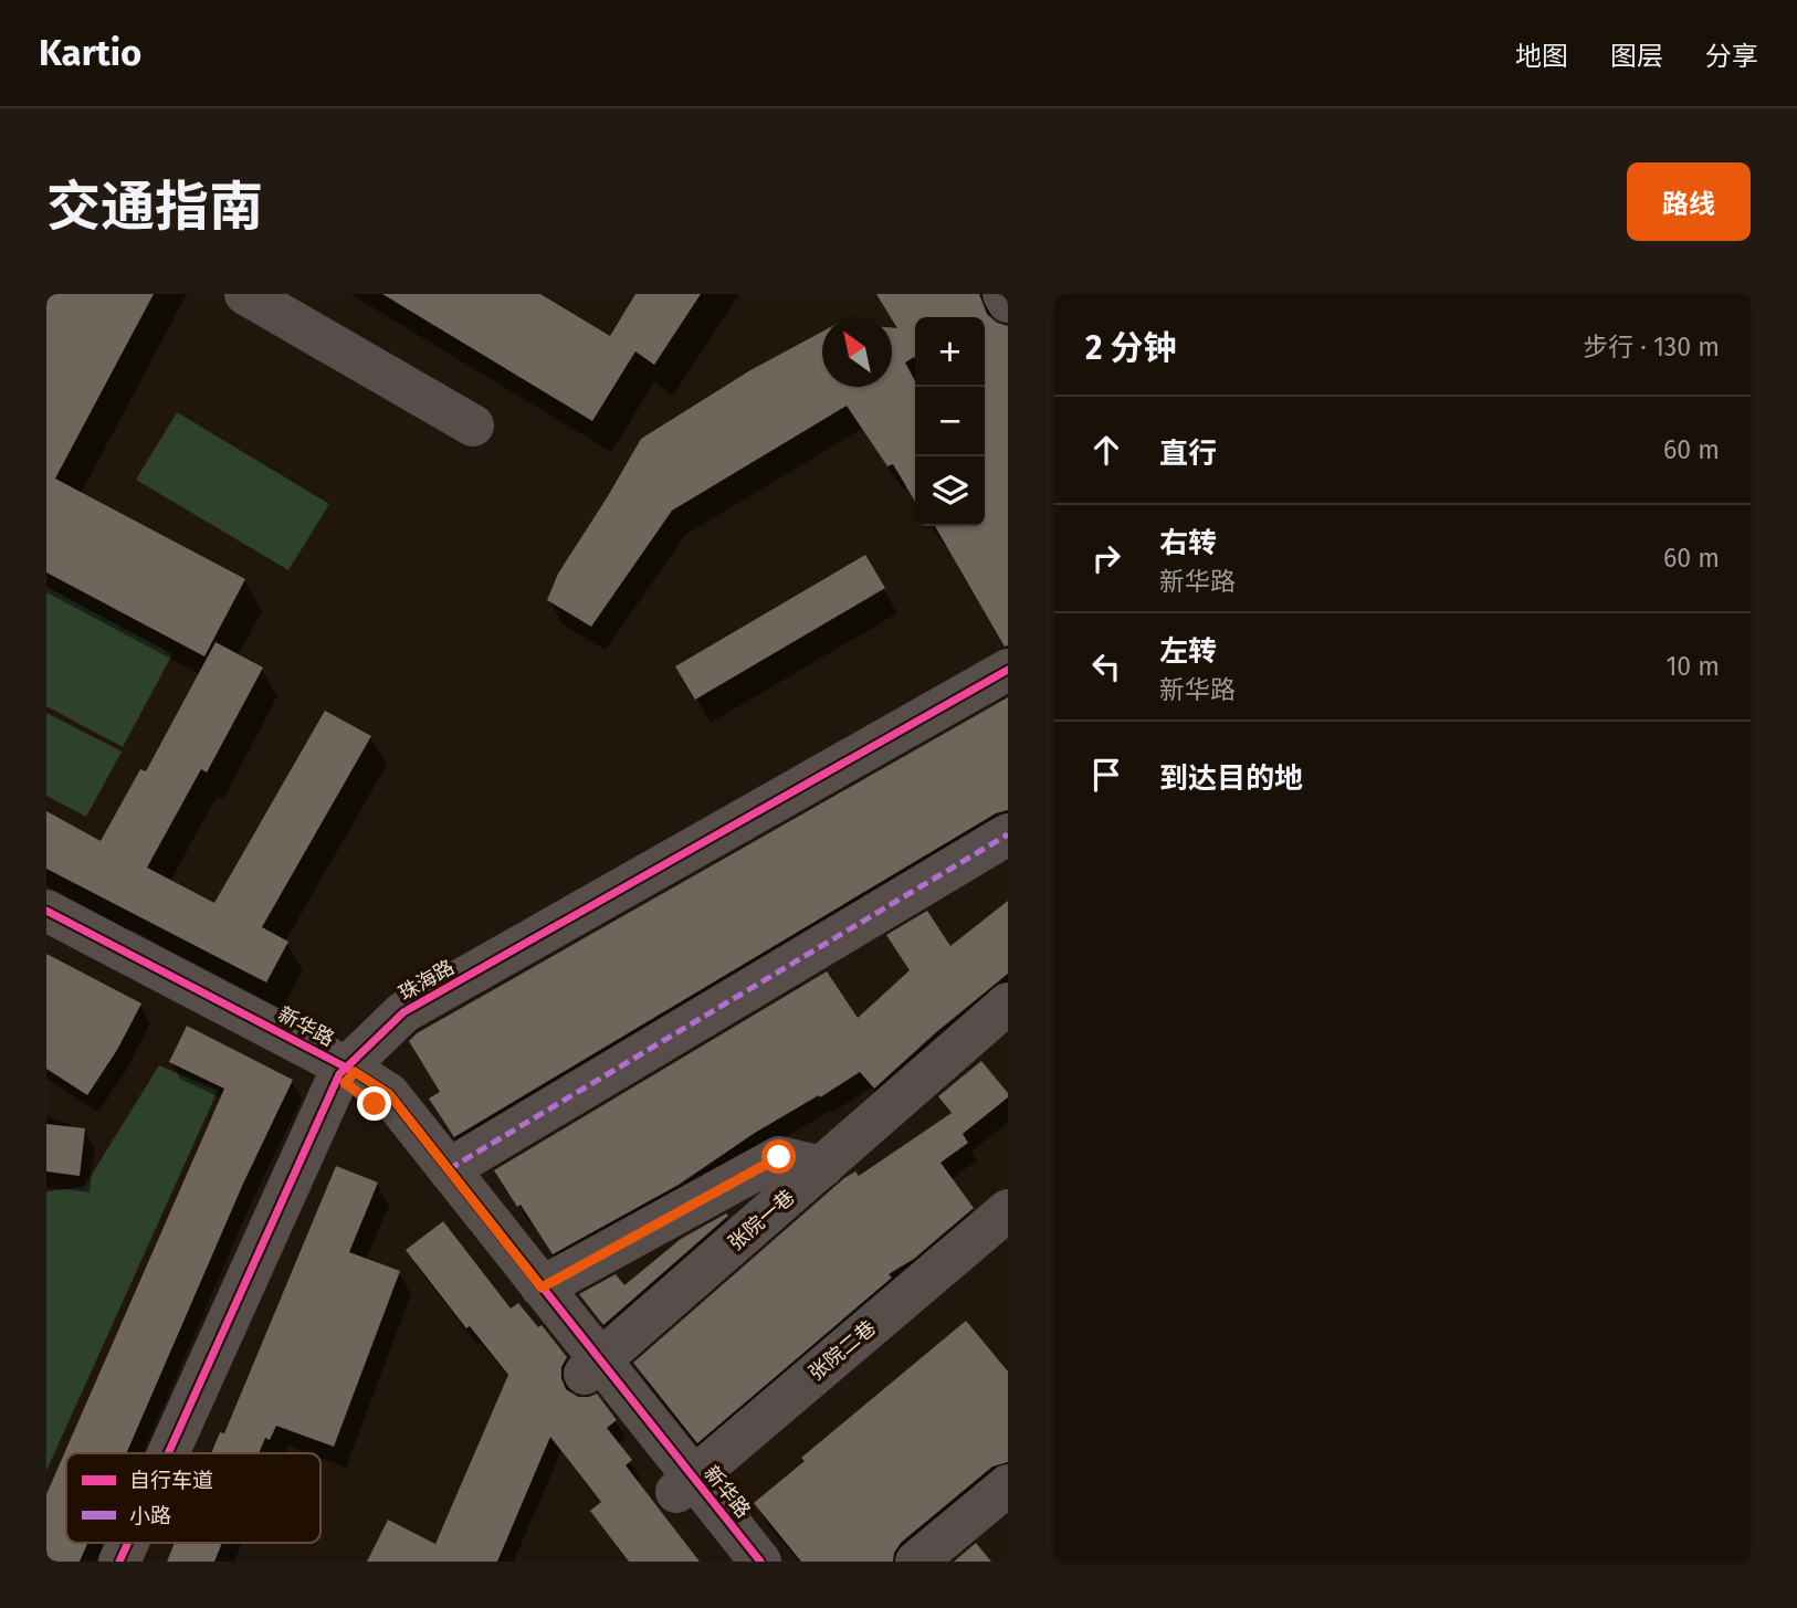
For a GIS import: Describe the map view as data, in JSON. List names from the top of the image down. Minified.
{"streets":{"street":["珠海路","新华路","张院一巷","张院二巷"]},"crossings":[["珠海路","新华路"],["新华路","张院一巷"],["新华路","张院二巷"]],"legend":["自行车道","小路"],"north":"top left","page":{"header":"Kartio","nav":["地图","图层","分享"],"title":"交通指南","buttons":"路线","heading":["2 分钟","步行 · 130 m"],"map_buttons":["+","−"],"list":[["直行","60 m"],["右转","新华路","60 m"],["左转","新华路","10 m"],"到达目的地"]}}
